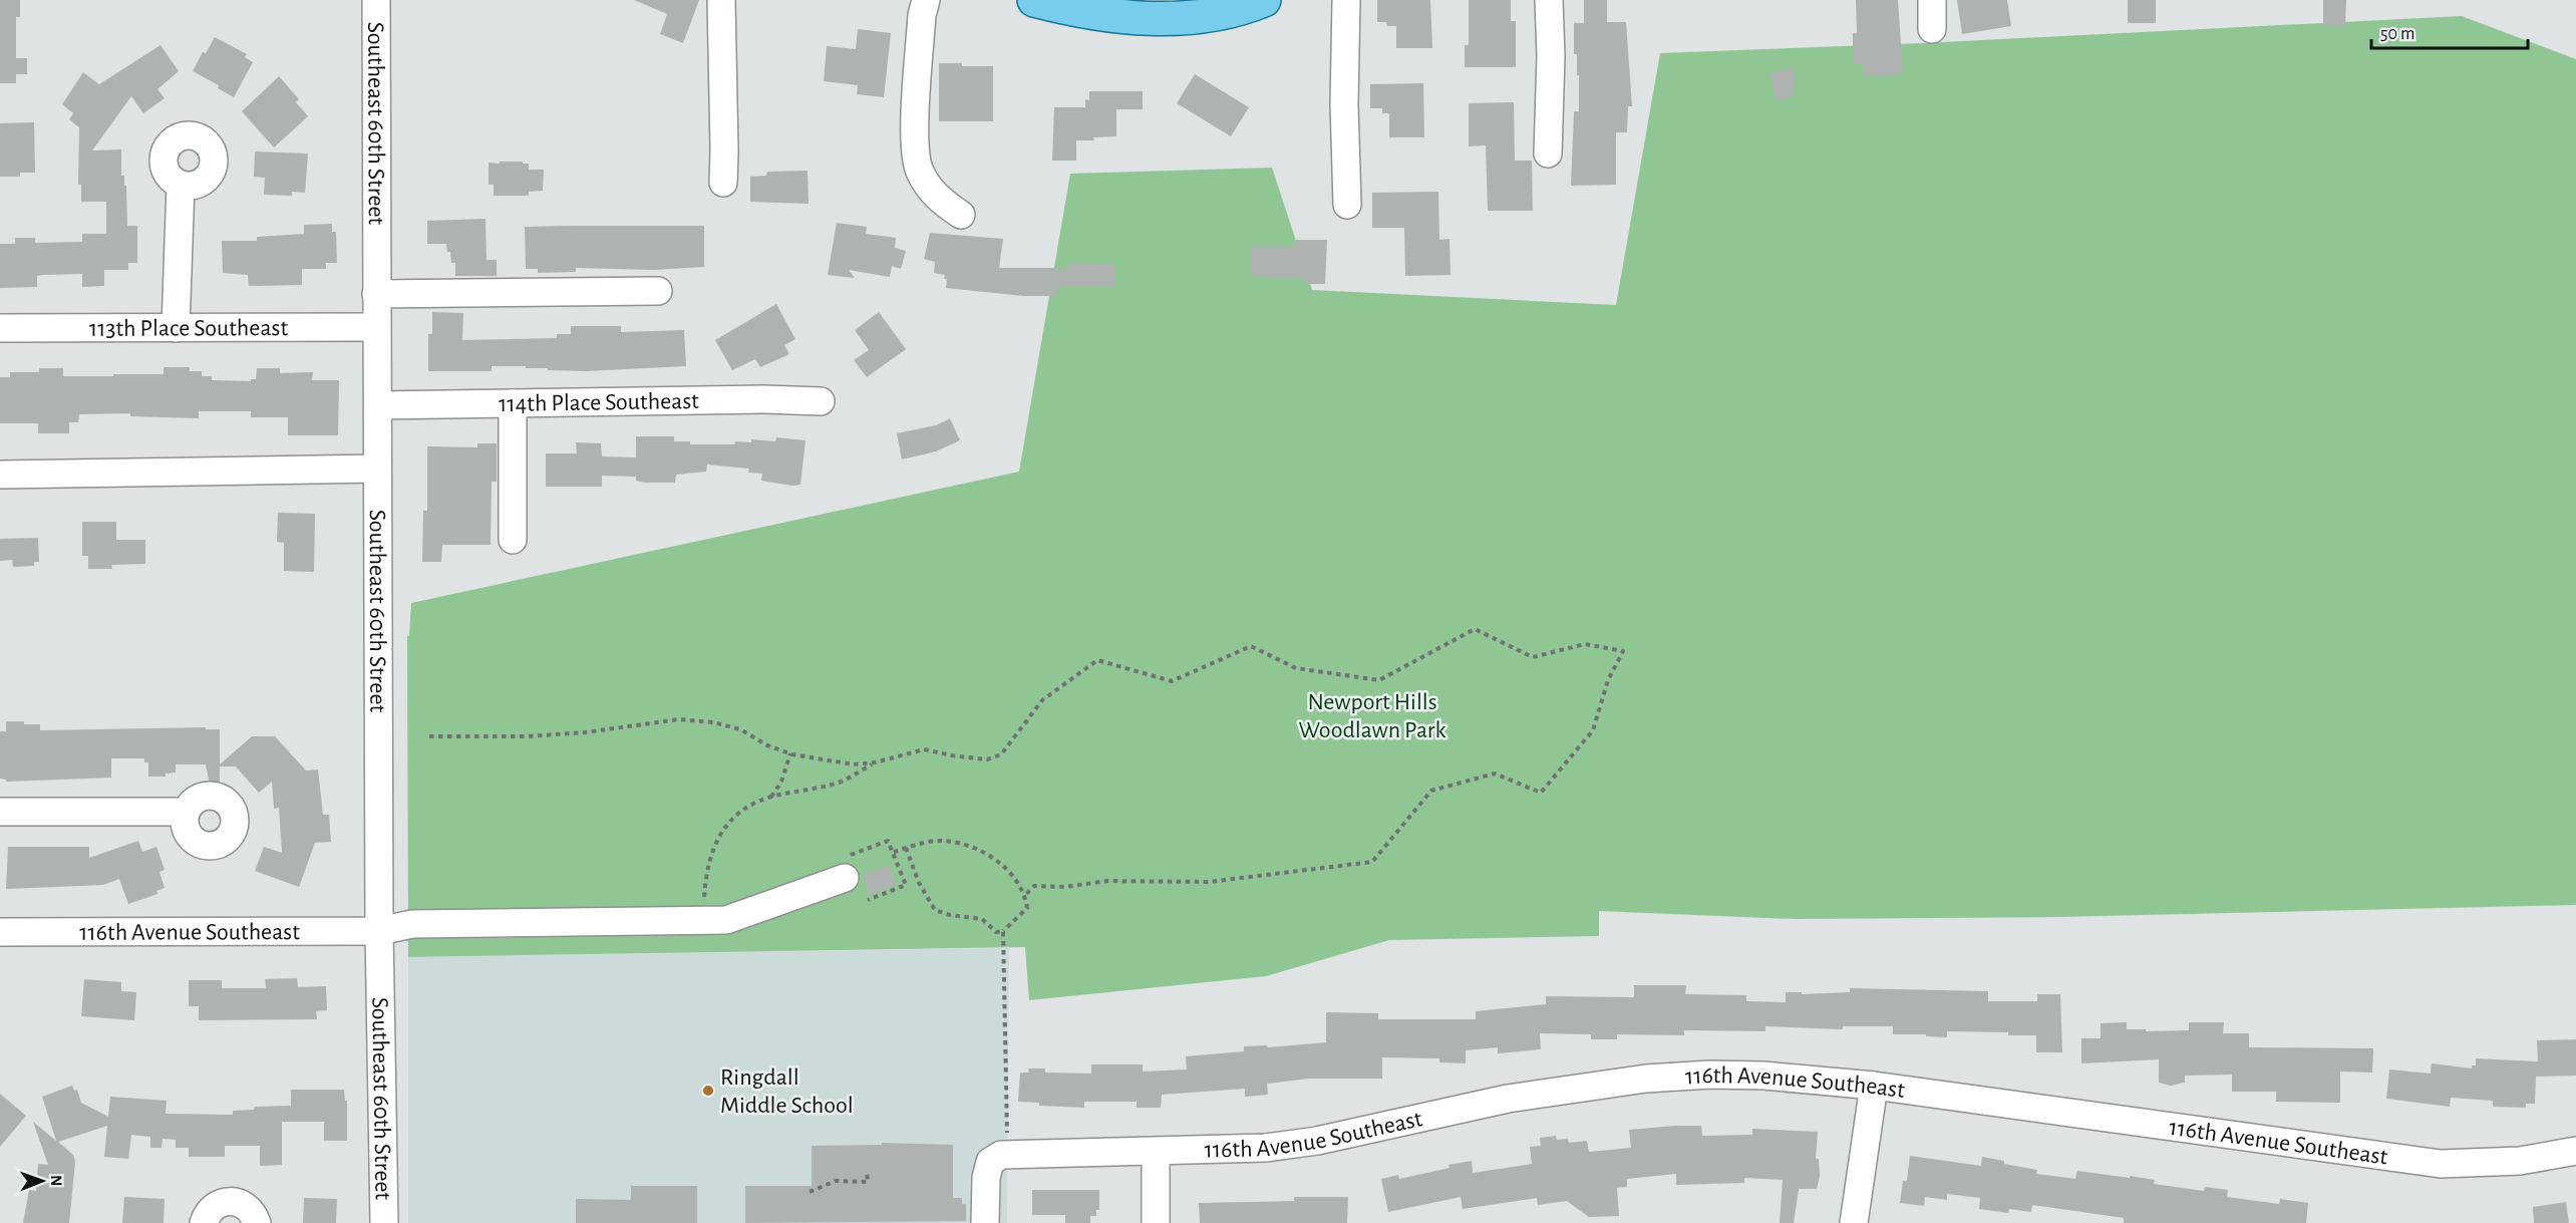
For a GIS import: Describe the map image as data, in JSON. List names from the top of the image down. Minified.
{"streets":{"street":["Southeast 60th Street","113th Place Southeast","114th Place Southeast","116th Avenue Southeast"]},"crossings":[["Southeast 60th Street","113th Place Southeast"],["Southeast 60th Street","114th Place Southeast"],["Southeast 60th Street","116th Avenue Southeast"]],"parks":["Newport Hills Woodlawn Park"],"places":["Ringdall Middle School"],"scale_bar":"50 m","north":"right"}
